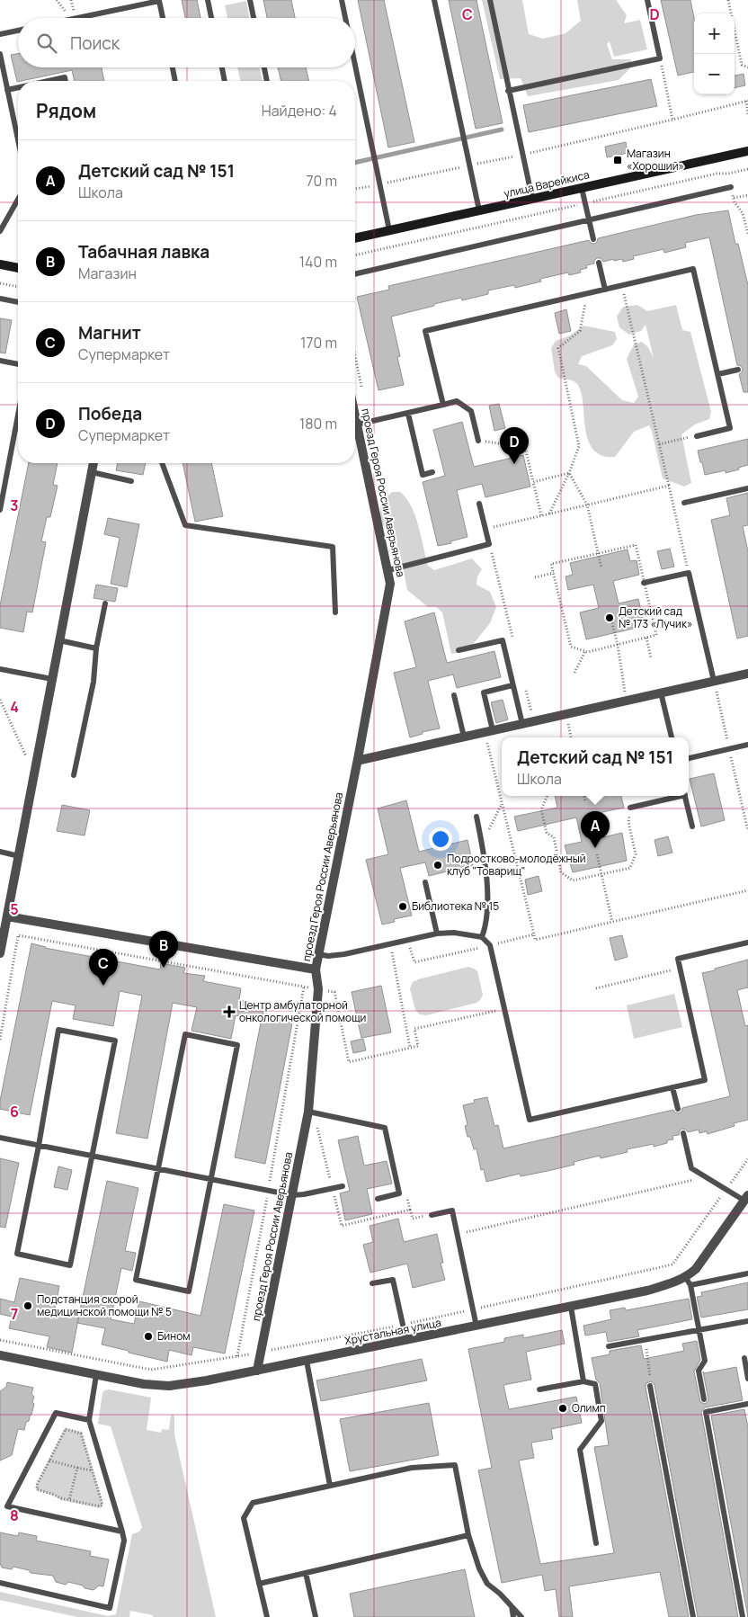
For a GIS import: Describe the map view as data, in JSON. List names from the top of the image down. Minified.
{"streets":{"main road":["улица Варейкиса"],"street":["проезд Героя России Аверьянова","Хрустальная улица"]},"crossings":[["проезд Героя России Аверьянова","Хрустальная улица"]],"places":{"transit":["Магазин «Хороший»"],"other":["Детский сад № 173 «Лучик»","Подростково-молодёжный клуб \"Товарищ\"","Библиотека № 15","Подстанция скорой медицинской помощи № 5","Бином","Олимп"],"health":["Центр амбулаторной онкологической помощи"]},"page":{"map_buttons":["+","−"],"search":"Поиск","heading":["Рядом","Найдено: 4"],"list":[{"mark":"A","name":"Детский сад № 151","note":"Школа","value":"70 m"},{"mark":"B","name":"Табачная лавка","note":"Магазин","value":"140 m"},{"mark":"C","name":"Магнит","note":"Супермаркет","value":"170 m"},{"mark":"D","name":"Победа","note":"Супермаркет","value":"180 m"}],"pins":["D","A","B","C"],"popup":["Детский сад № 151","Школа"]},"grid":{"columns":["C","D"],"rows":["3","4","5","6","7","8"]}}
